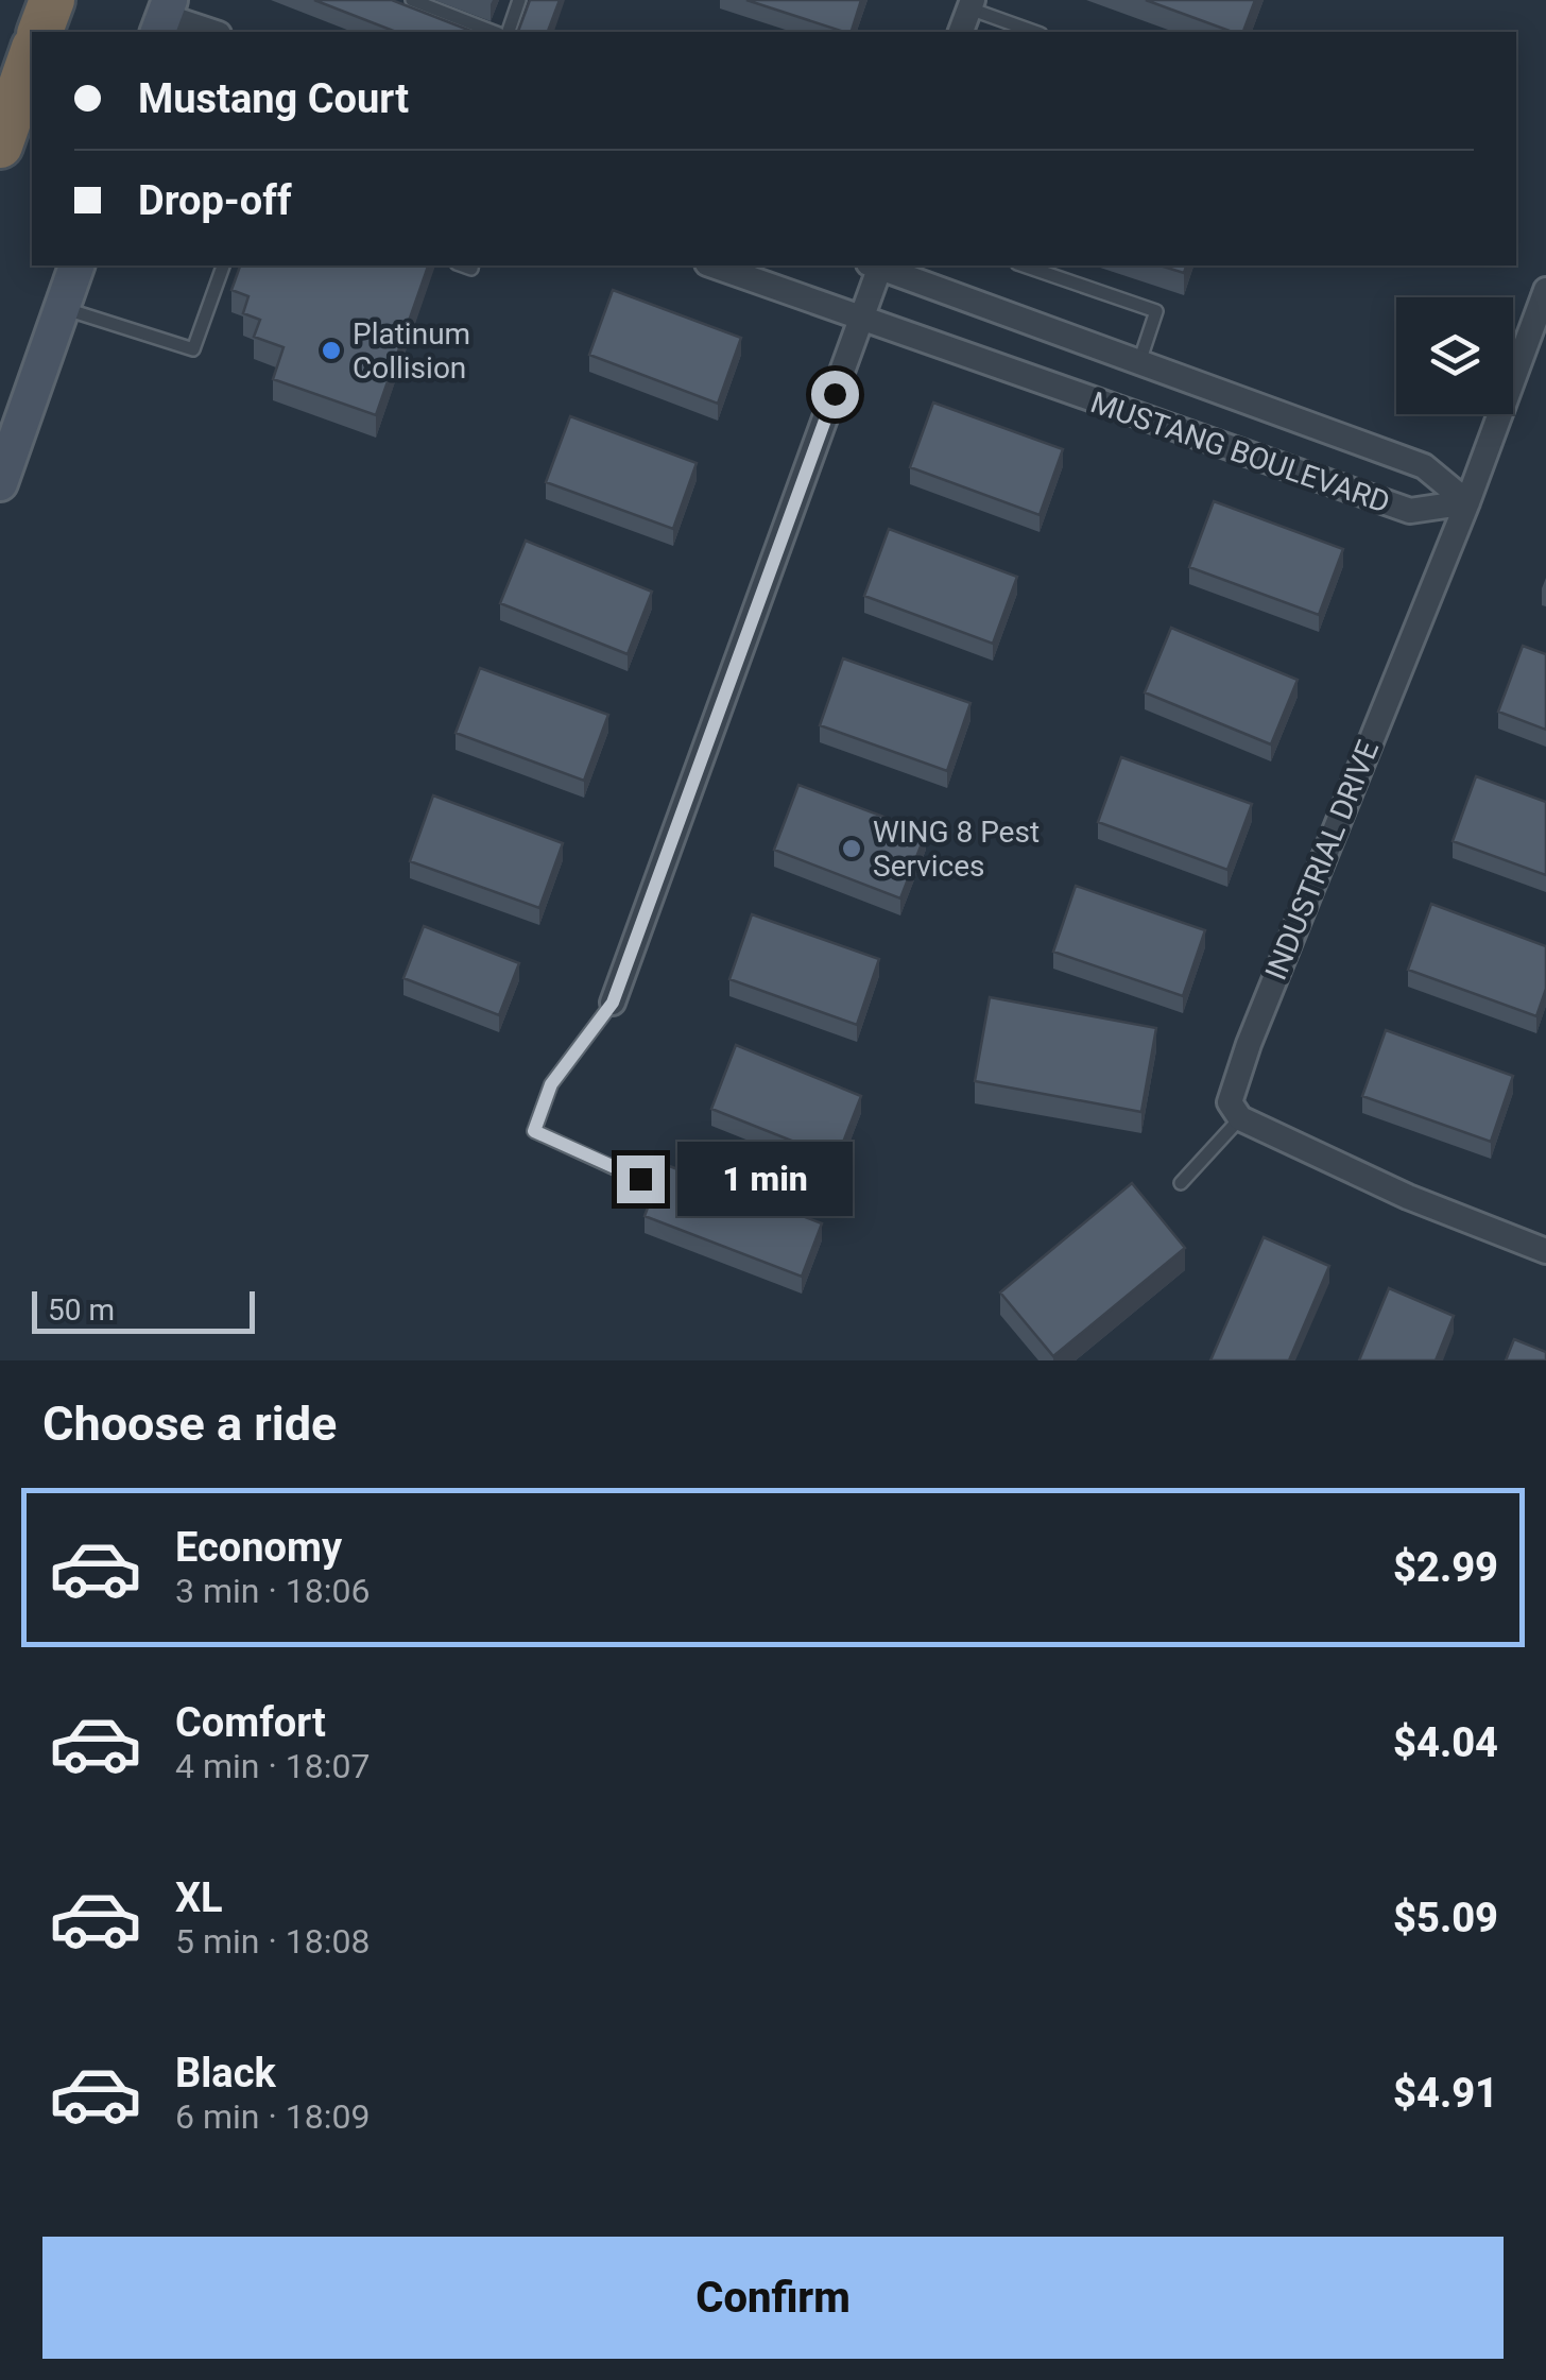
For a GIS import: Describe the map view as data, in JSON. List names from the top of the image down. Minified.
{"streets":{"street":["MUSTANG BOULEVARD","INDUSTRIAL DRIVE"]},"crossings":[["MUSTANG BOULEVARD","INDUSTRIAL DRIVE"]],"places":["Platinum Collision","WING 8 Pest Services"],"scale_bar":"50 m","page":{"banner":["Mustang Court","Drop-off"],"bubble":"1 min","scale":"50 m","heading":"Choose a ride","list":[{"name":"Economy","note":"3 min · 18:06","value":"$2.99"},{"name":"Comfort","note":"4 min · 18:07","value":"$4.04"},{"name":"XL","note":"5 min · 18:08","value":"$5.09"},{"name":"Black","note":"6 min · 18:09","value":"$4.91"}],"buttons":"Confirm"}}
